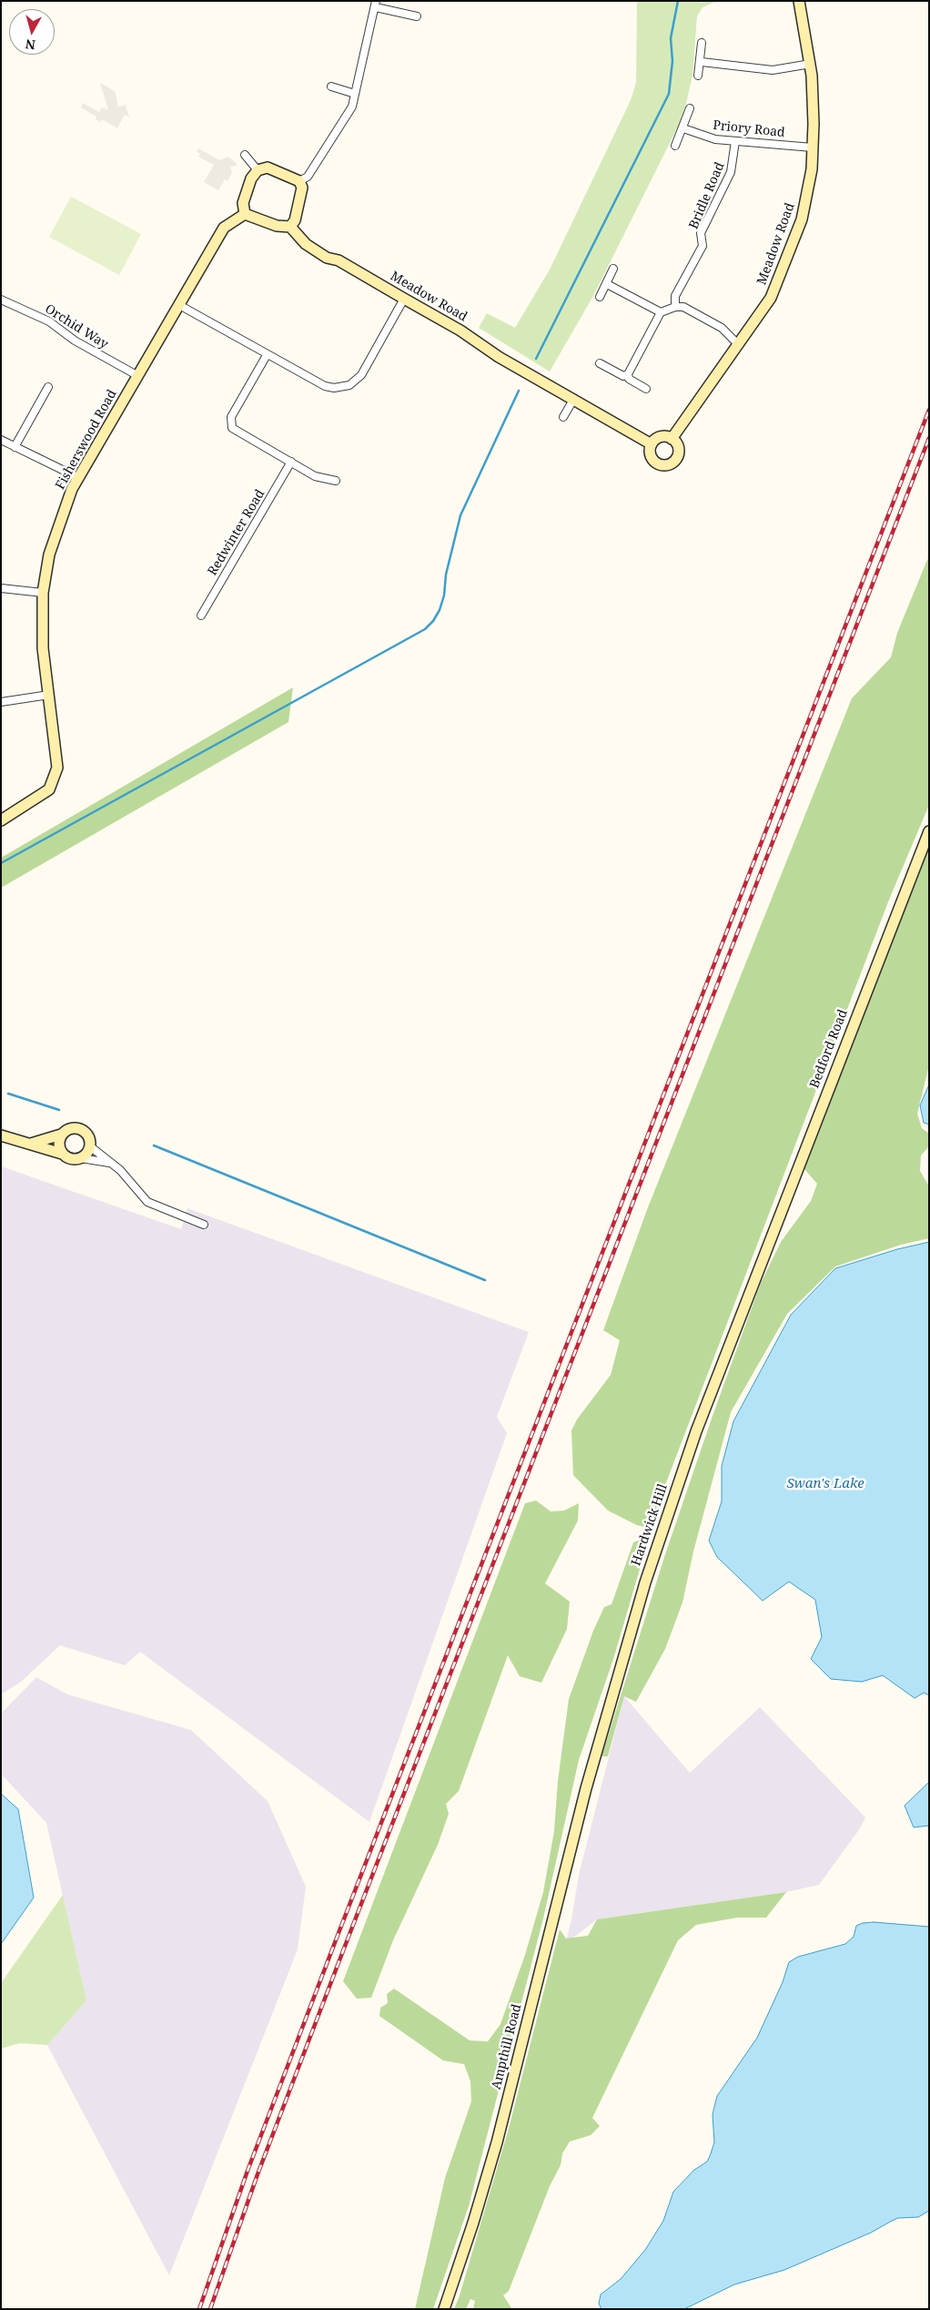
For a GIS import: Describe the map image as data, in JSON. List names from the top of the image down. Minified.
{"streets":{"street":["Priory Road","Bridle Road","Meadow Road","Orchid Way","Fisherswood Road","Redwinter Road","Bedford Road","Hardwick Hill","Ampthill Road"]},"crossings":[["Priory Road","Bridle Road"],["Priory Road","Meadow Road"],["Meadow Road","Fisherswood Road"],["Orchid Way","Fisherswood Road"],["Bedford Road","Hardwick Hill"],["Hardwick Hill","Ampthill Road"]],"water":["Swan's Lake"],"north":"bottom"}
